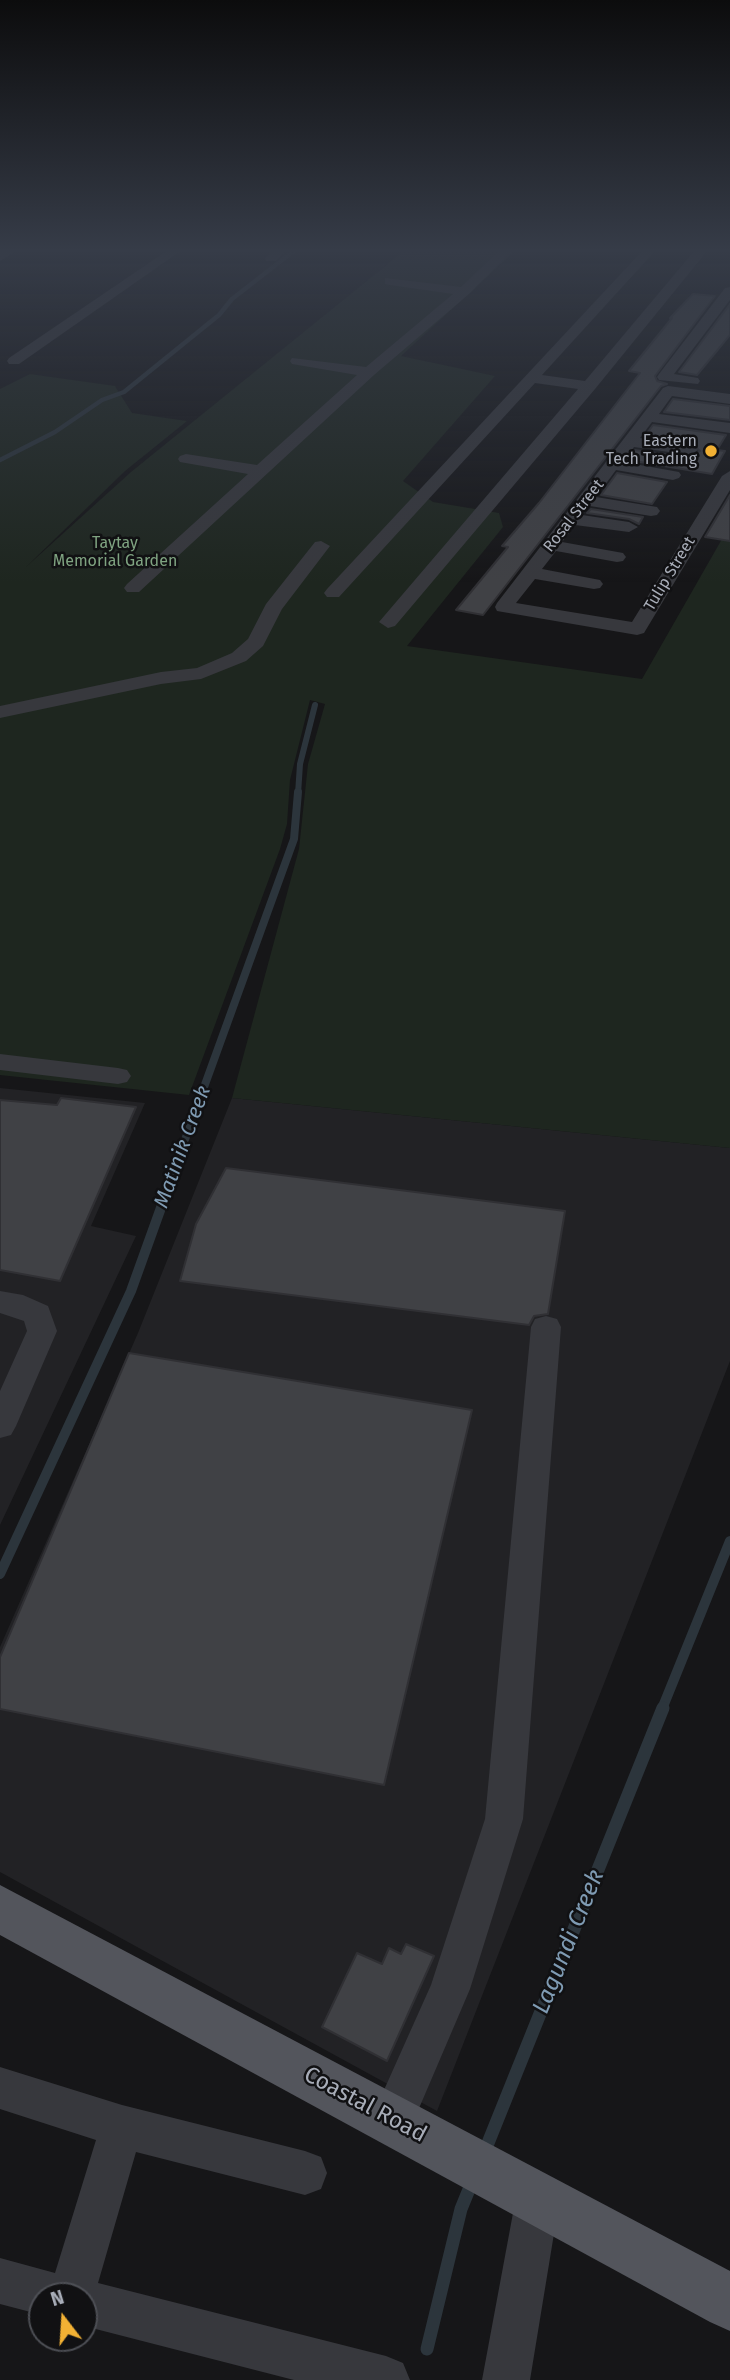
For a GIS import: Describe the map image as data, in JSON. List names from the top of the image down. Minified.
{"streets":{"main road":["Coastal Road"],"street":["Rosal Street","Tulip Street"]},"crossings":[["Rosal Street","Tulip Street"]],"water":["Matinik Creek","Lagundi Creek"],"parks":["Taytay Memorial Garden"],"places":["Eastern Tech Trading"],"north":"top"}
